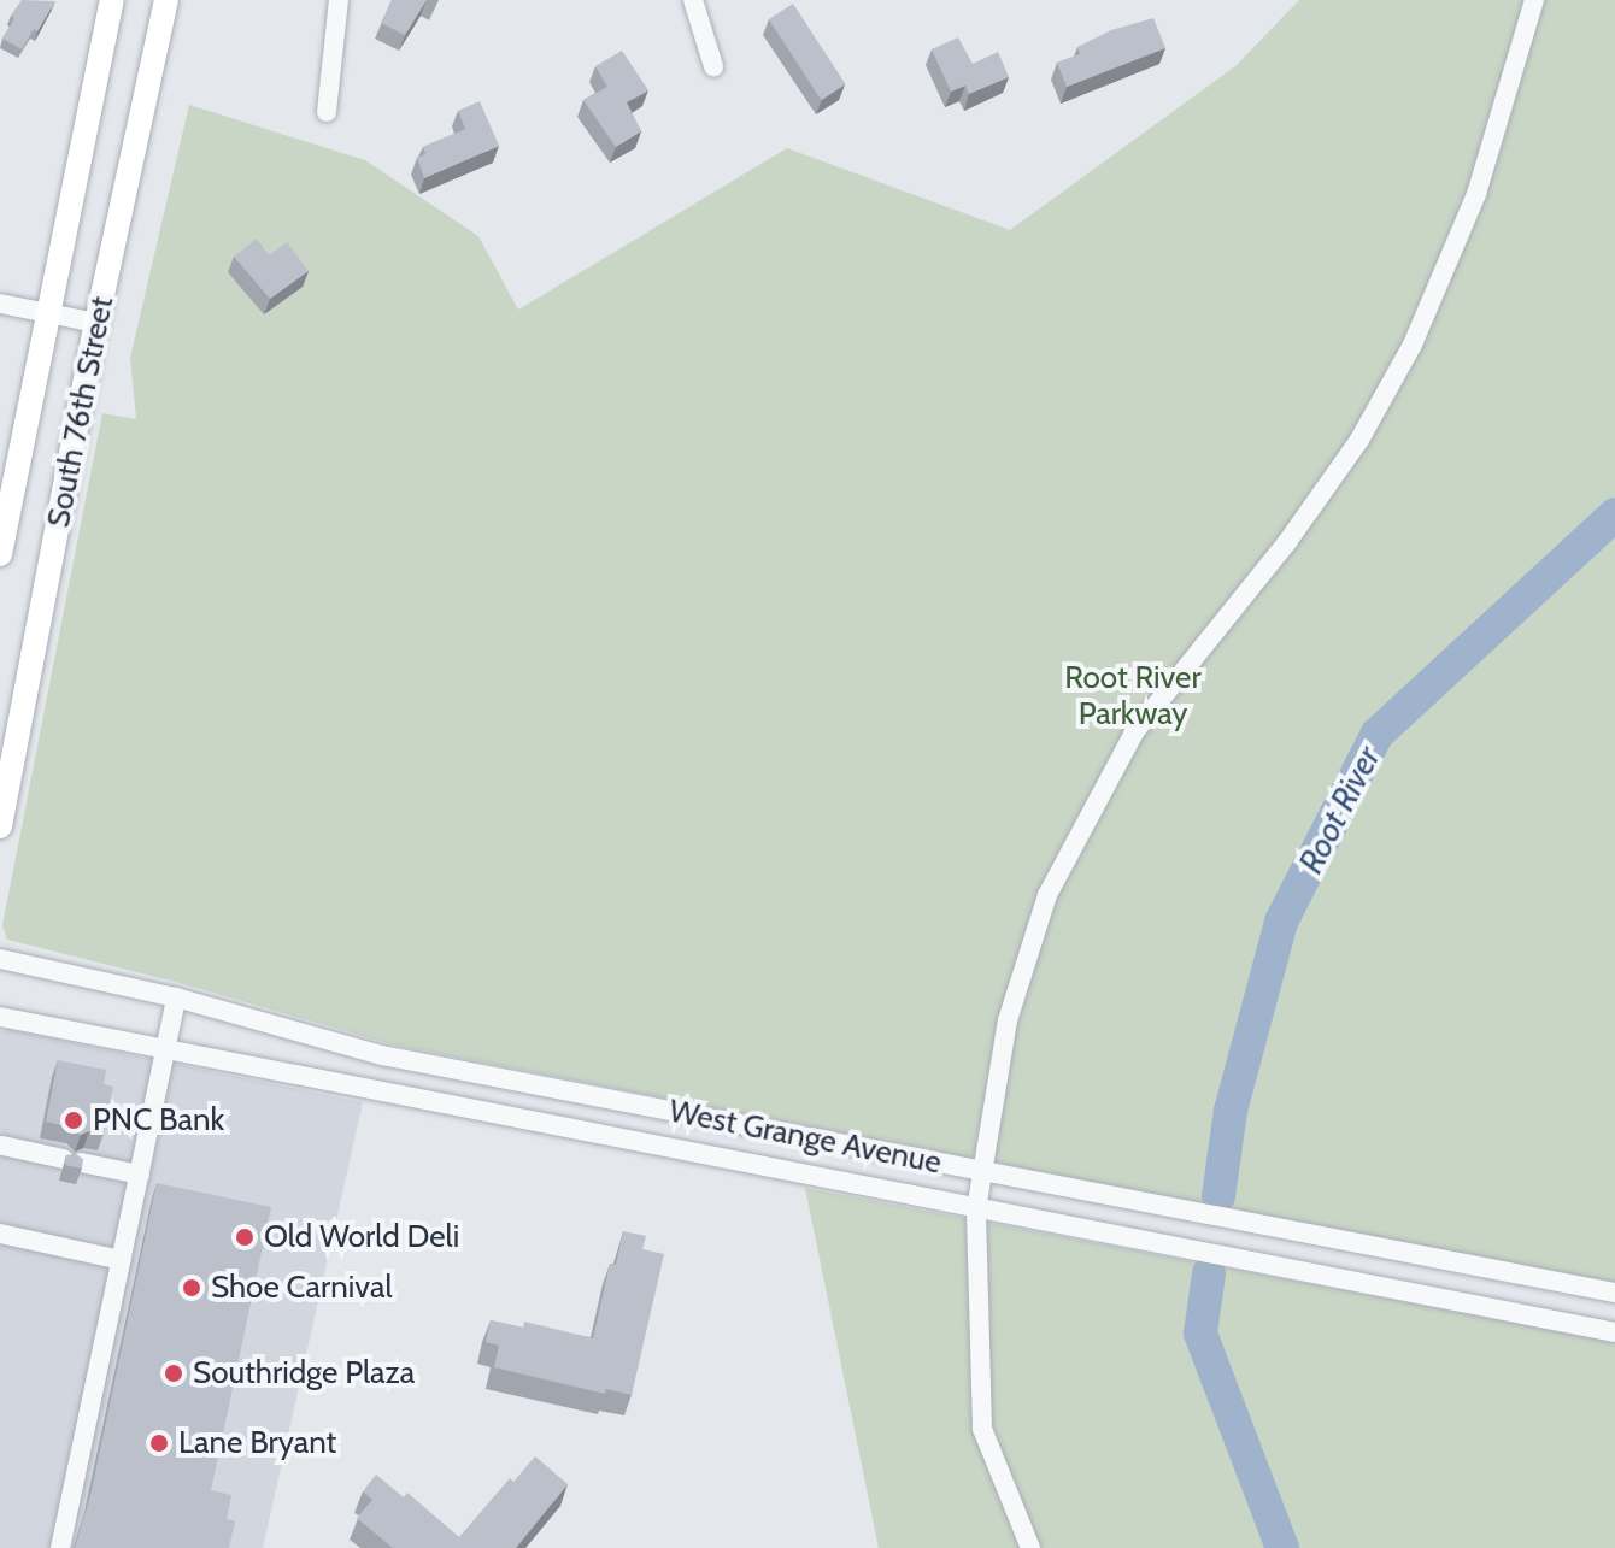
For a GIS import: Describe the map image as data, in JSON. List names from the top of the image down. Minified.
{"streets":{"main road":["South 76th Street"],"street":["West Grange Avenue"]},"water":["Root River"],"parks":["Root River Parkway"],"places":["PNC Bank","Old World Deli","Shoe Carnival","Southridge Plaza","Lane Bryant"]}
